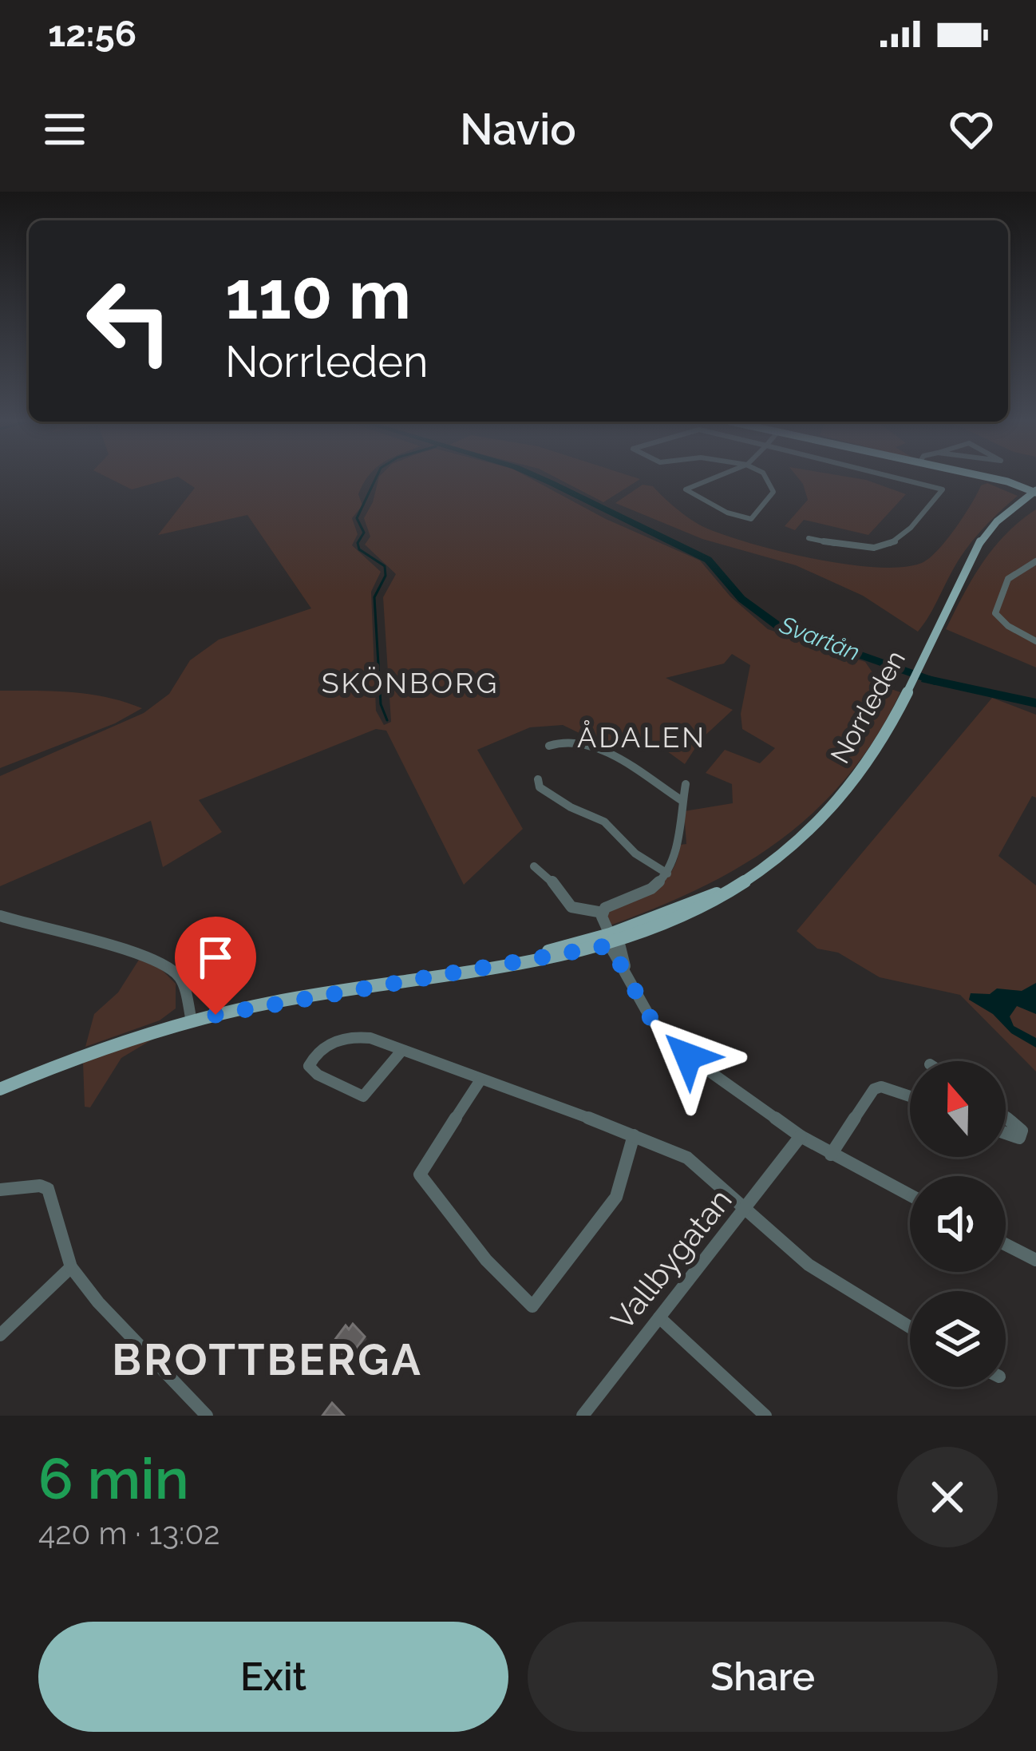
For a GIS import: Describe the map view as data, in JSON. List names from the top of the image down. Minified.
{"streets":{"main road":["Norrleden"],"street":["Vallbygatan"]},"districts":["SKÖNBORG","ÅDALEN","BROTTBERGA"],"water":["Svartån"],"north":"top","page":{"status":"12:56","header":"Navio","turn":["110 m","Norrleden"],"heading":["6 min","420 m · 13:02"],"buttons":["Exit","Share"]}}
